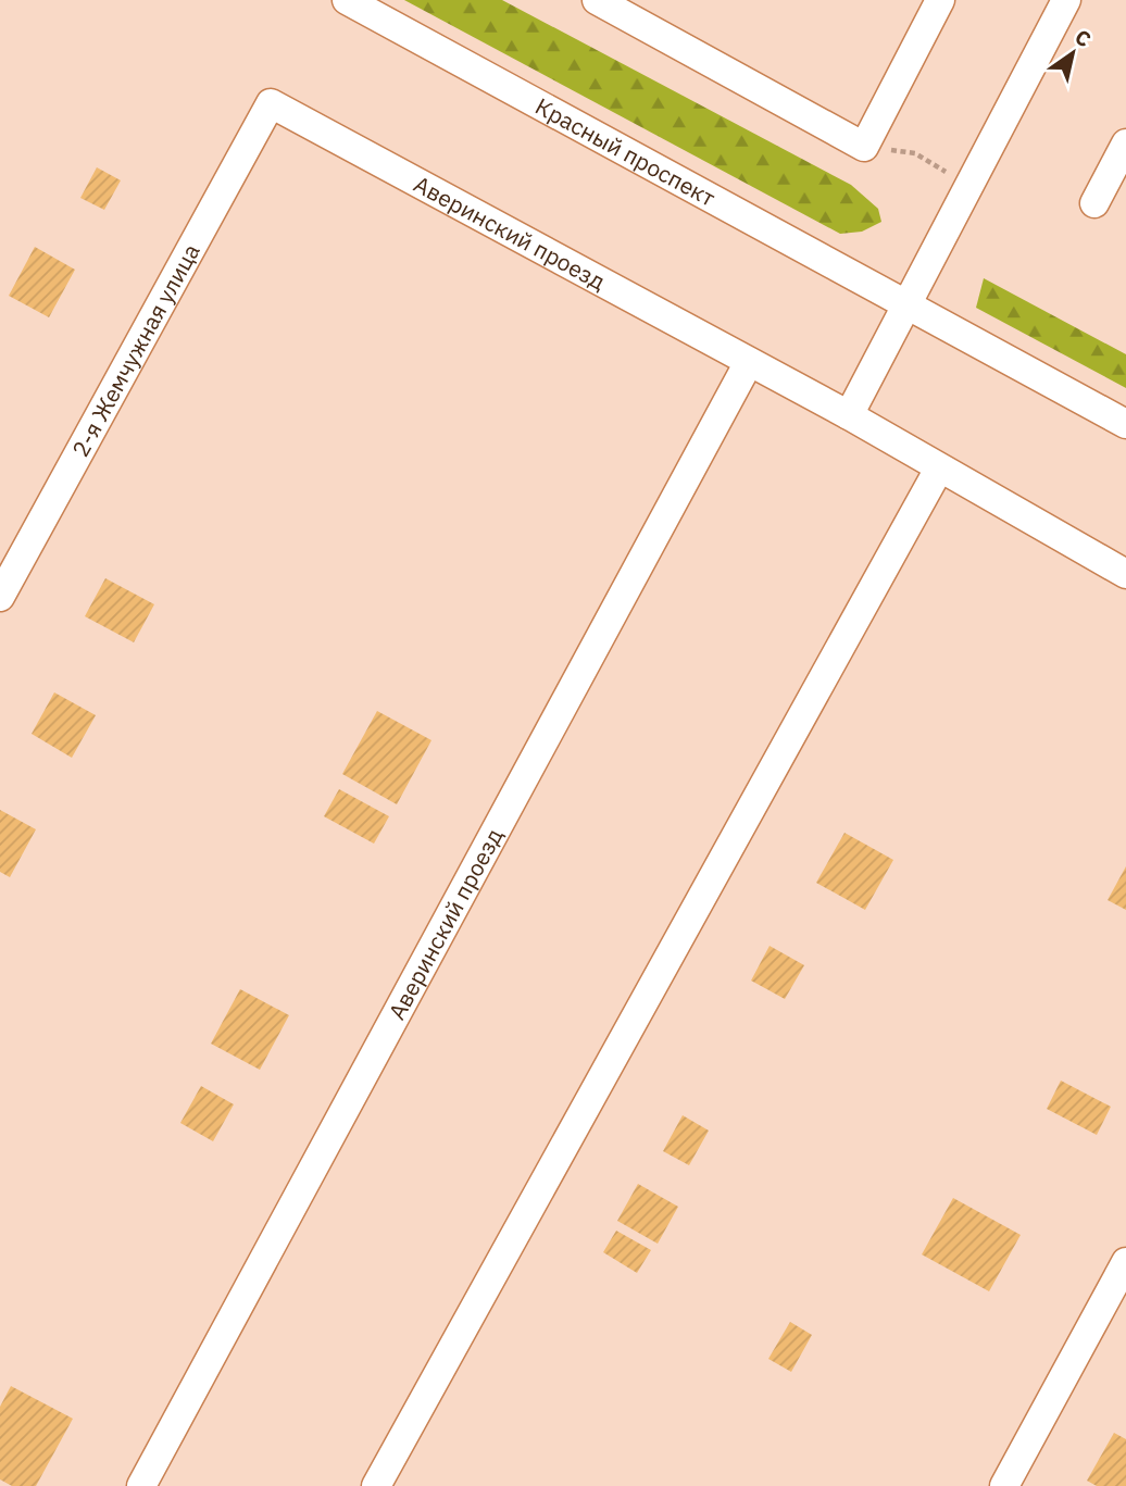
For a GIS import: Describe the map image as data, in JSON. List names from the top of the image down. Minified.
{"streets":{"street":["Красный проспект","Аверинский проезд","2-я Жемчужная улица"]},"crossings":[["Аверинский проезд","2-я Жемчужная улица"]],"north":"top right"}
